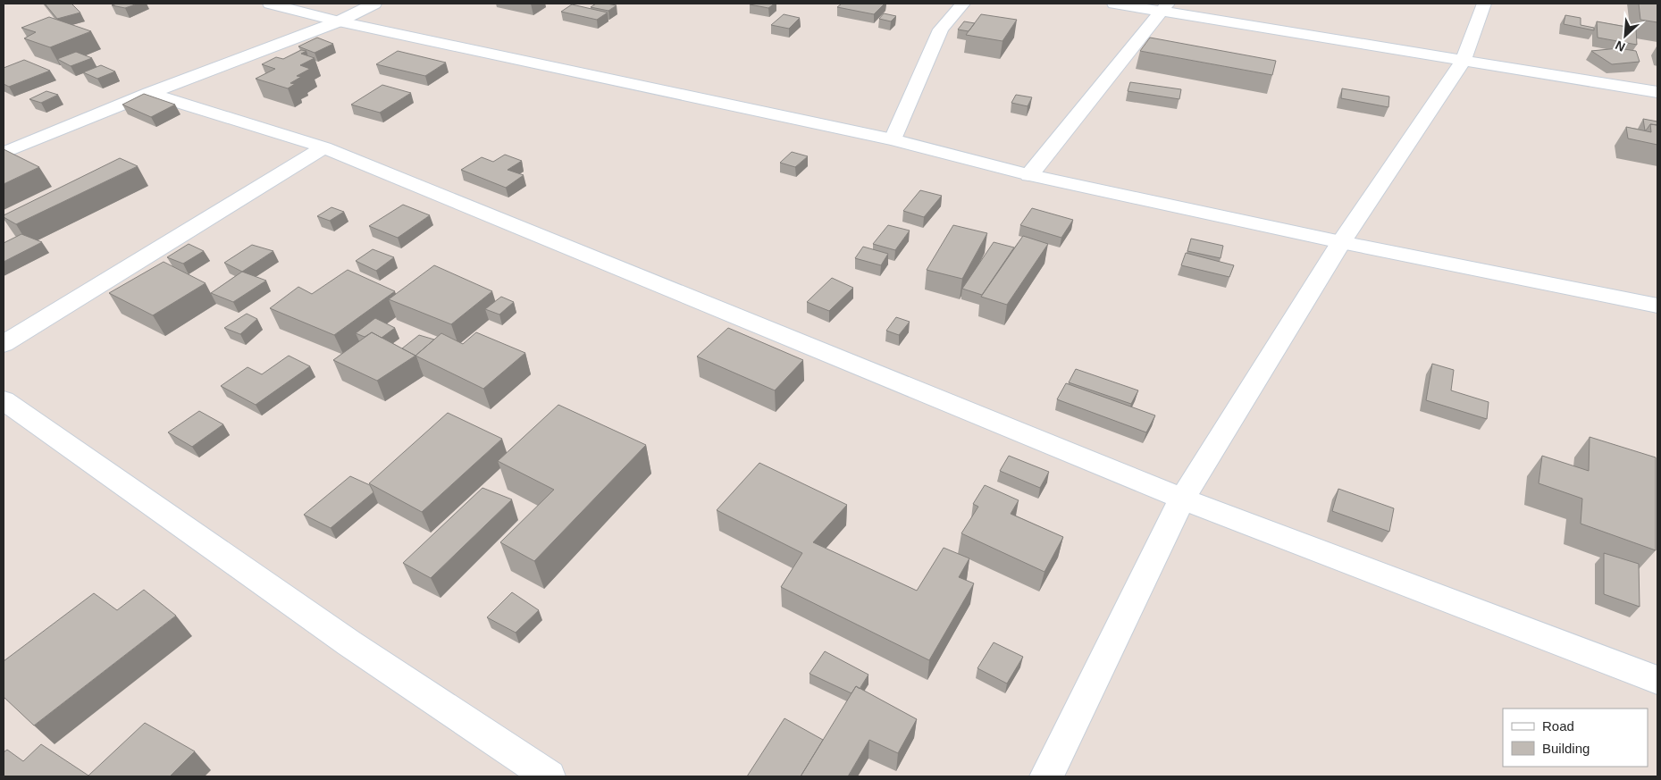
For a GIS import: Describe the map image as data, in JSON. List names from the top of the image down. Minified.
{"legend":["Road","Building"],"north":"bottom left"}
